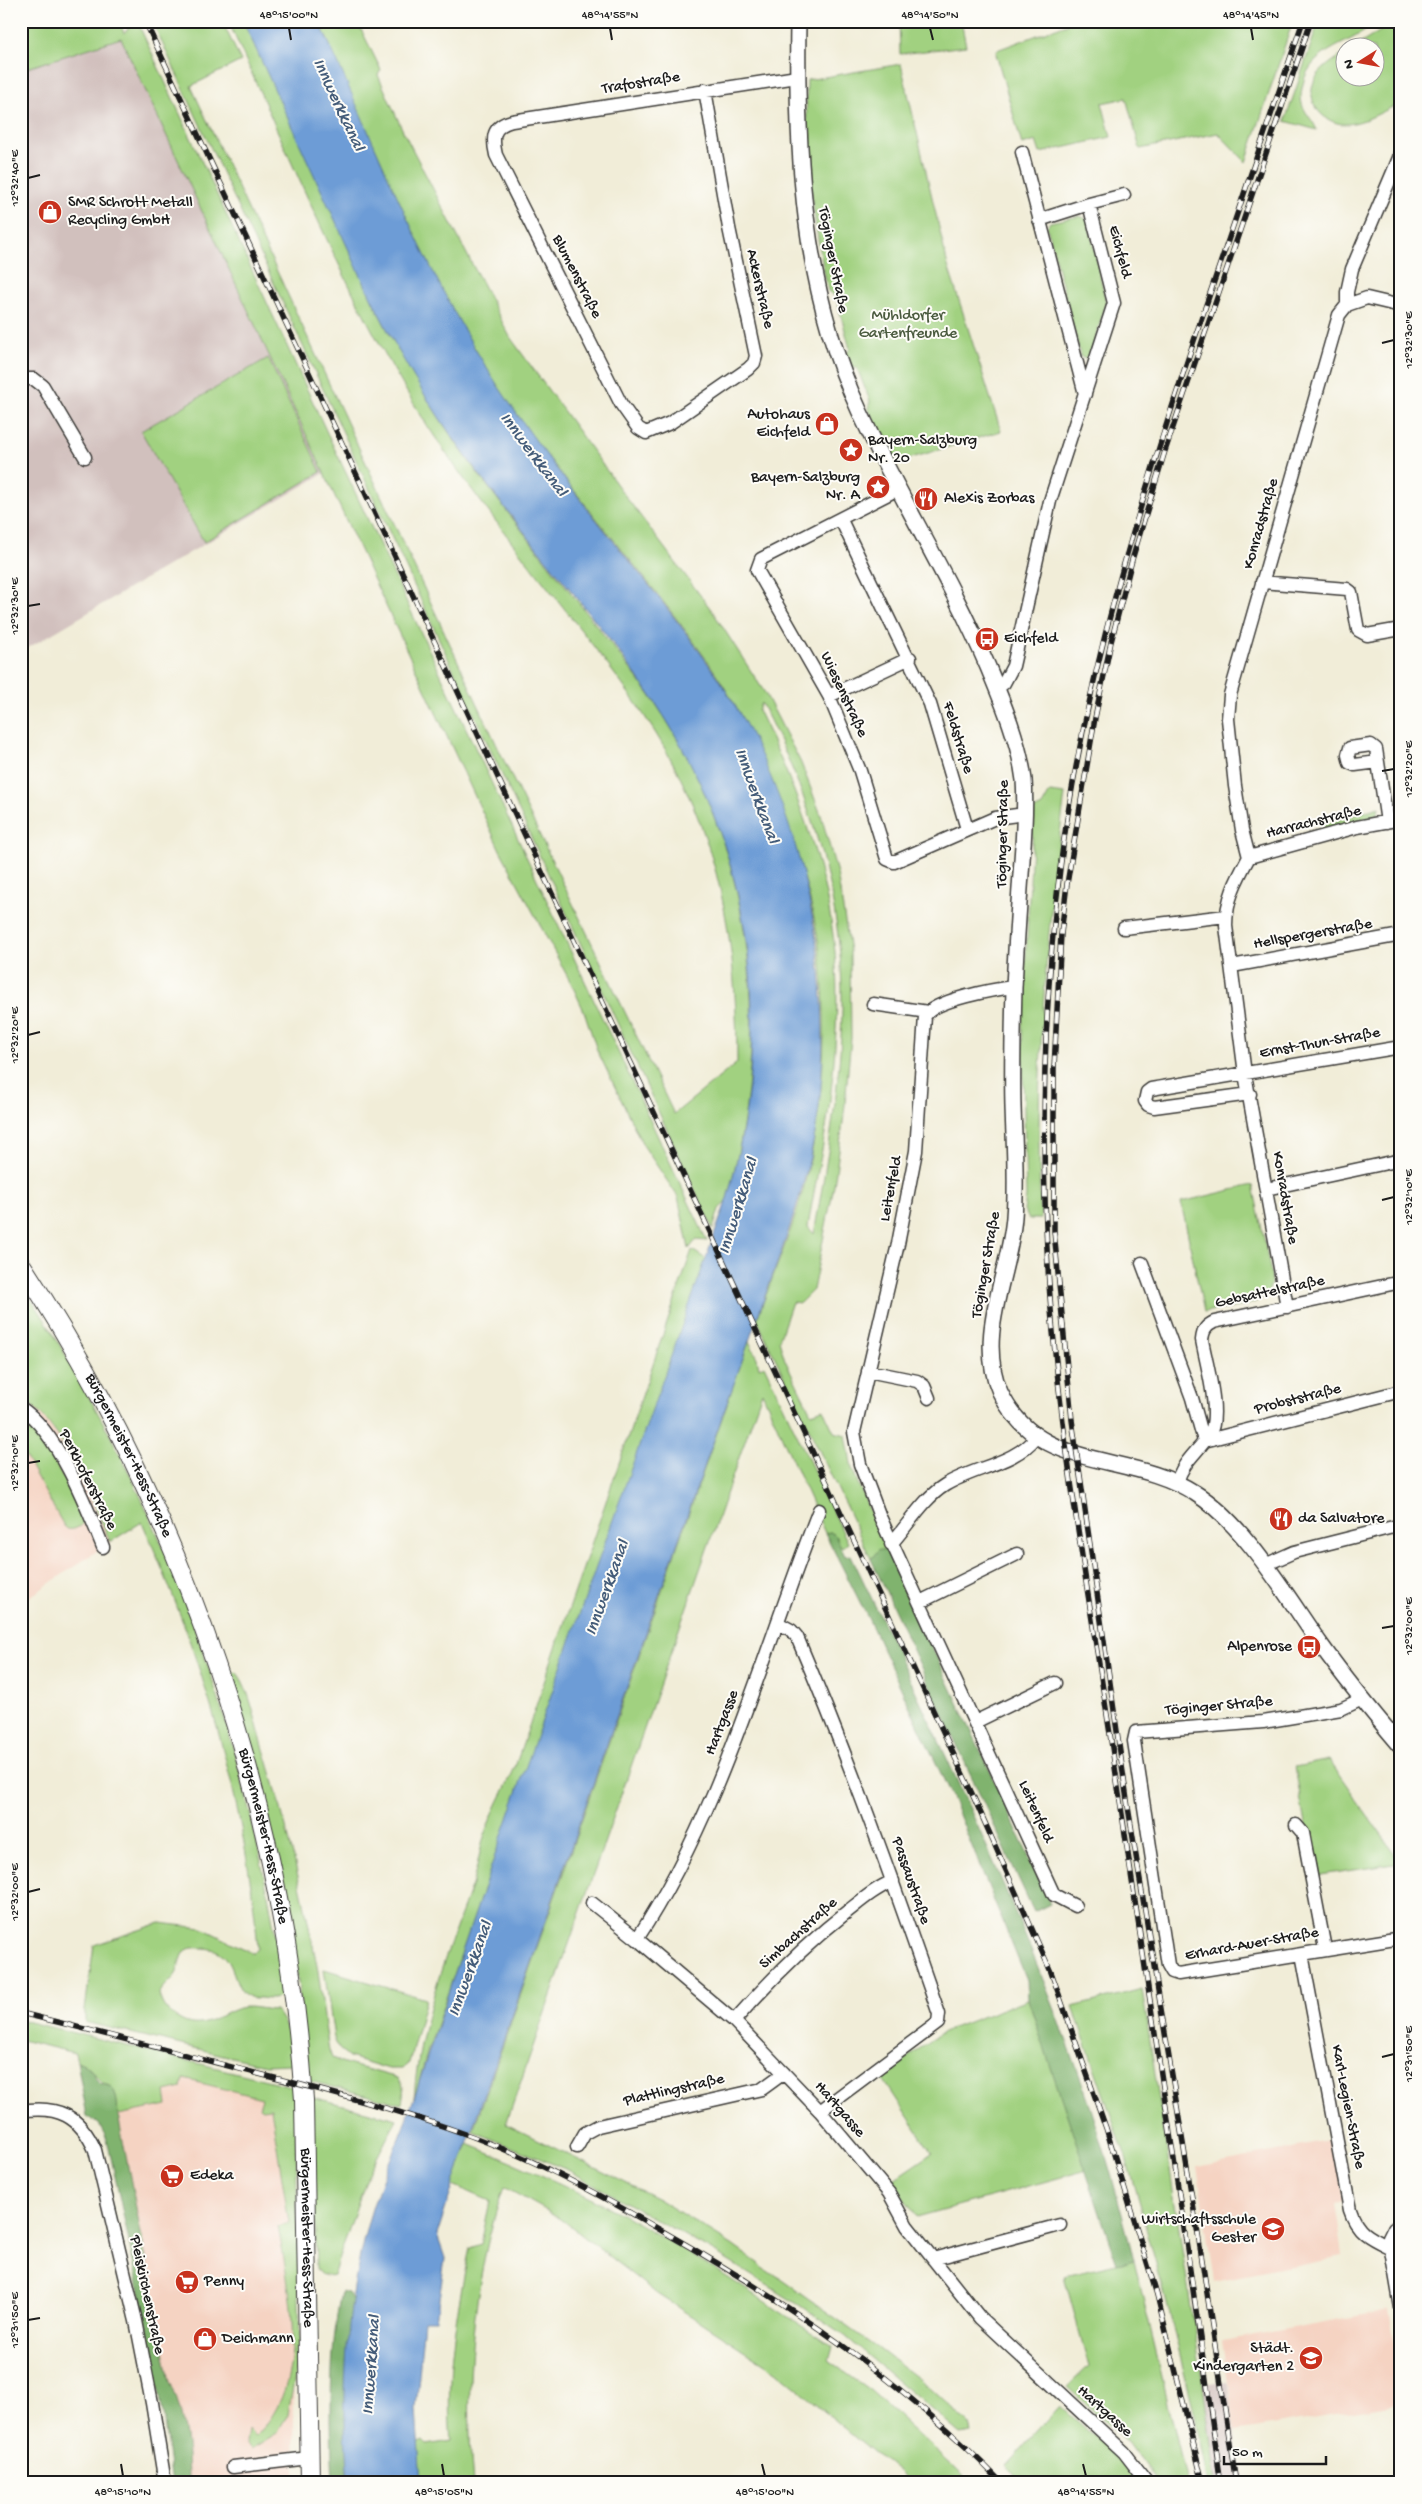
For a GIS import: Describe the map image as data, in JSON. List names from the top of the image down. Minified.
{"streets":{"main road":["Bürgermeister-Hess-Straße"],"street":["Trafostraße","Eichfeld","Töginger Straße","Blumenstraße","Ackerstraße","Konradstraße","Wiesenstraße","Feldstraße","Harrachstraße","Hellspergerstraße","Ernst-Thun-Straße","Leitenfeld","Gebsattelstraße","Probststraße","Perkhoferstraße","Hartgasse","Passaustraße","Simbachstraße","Erhard-Auer-Straße","Plattlingstraße","Karl-Legien-Straße","Pleiskirchenstraße"]},"crossings":[["Trafostraße","Töginger Straße"],["Trafostraße","Blumenstraße"],["Trafostraße","Ackerstraße"],["Eichfeld","Töginger Straße"],["Töginger Straße","Wiesenstraße"],["Töginger Straße","Erhard-Auer-Straße"],["Blumenstraße","Ackerstraße"],["Konradstraße","Harrachstraße"],["Konradstraße","Hellspergerstraße"],["Konradstraße","Ernst-Thun-Straße"],["Konradstraße","Gebsattelstraße"],["Wiesenstraße","Feldstraße"],["Gebsattelstraße","Probststraße"],["Hartgasse","Passaustraße"],["Hartgasse","Simbachstraße"],["Hartgasse","Plattlingstraße"],["Passaustraße","Simbachstraße"],["Erhard-Auer-Straße","Karl-Legien-Straße"]],"water":["Innwerkkanal"],"parks":["Mühldorfer Gartenfreunde"],"places":{"shop":["SMR Schrott Metall Recycling GmbH","Autohaus Eichfeld","Deichmann"],"place":["Bayern-Salzburg Nr. 20","Bayern-Salzburg Nr. A"],"restaurant":["Alexis Zorbas","da Salvatore"],"bus stop":["Eichfeld","Alpenrose"],"supermarket":["Edeka","Penny"],"school or university":["Wirtschaftsschule Gester","Städt. Kindergarten 2"]},"scale_bar":"50 m","north":"left","coordinates":["48°15'00\"N","48°14'55\"N","48°14'50\"N","48°14'45\"N","12°32'40\"E","12°32'30\"E","12°32'20\"E","12°32'10\"E","12°32'00\"E","12°31'50\"E","48°15'10\"N","48°15'05\"N"]}
